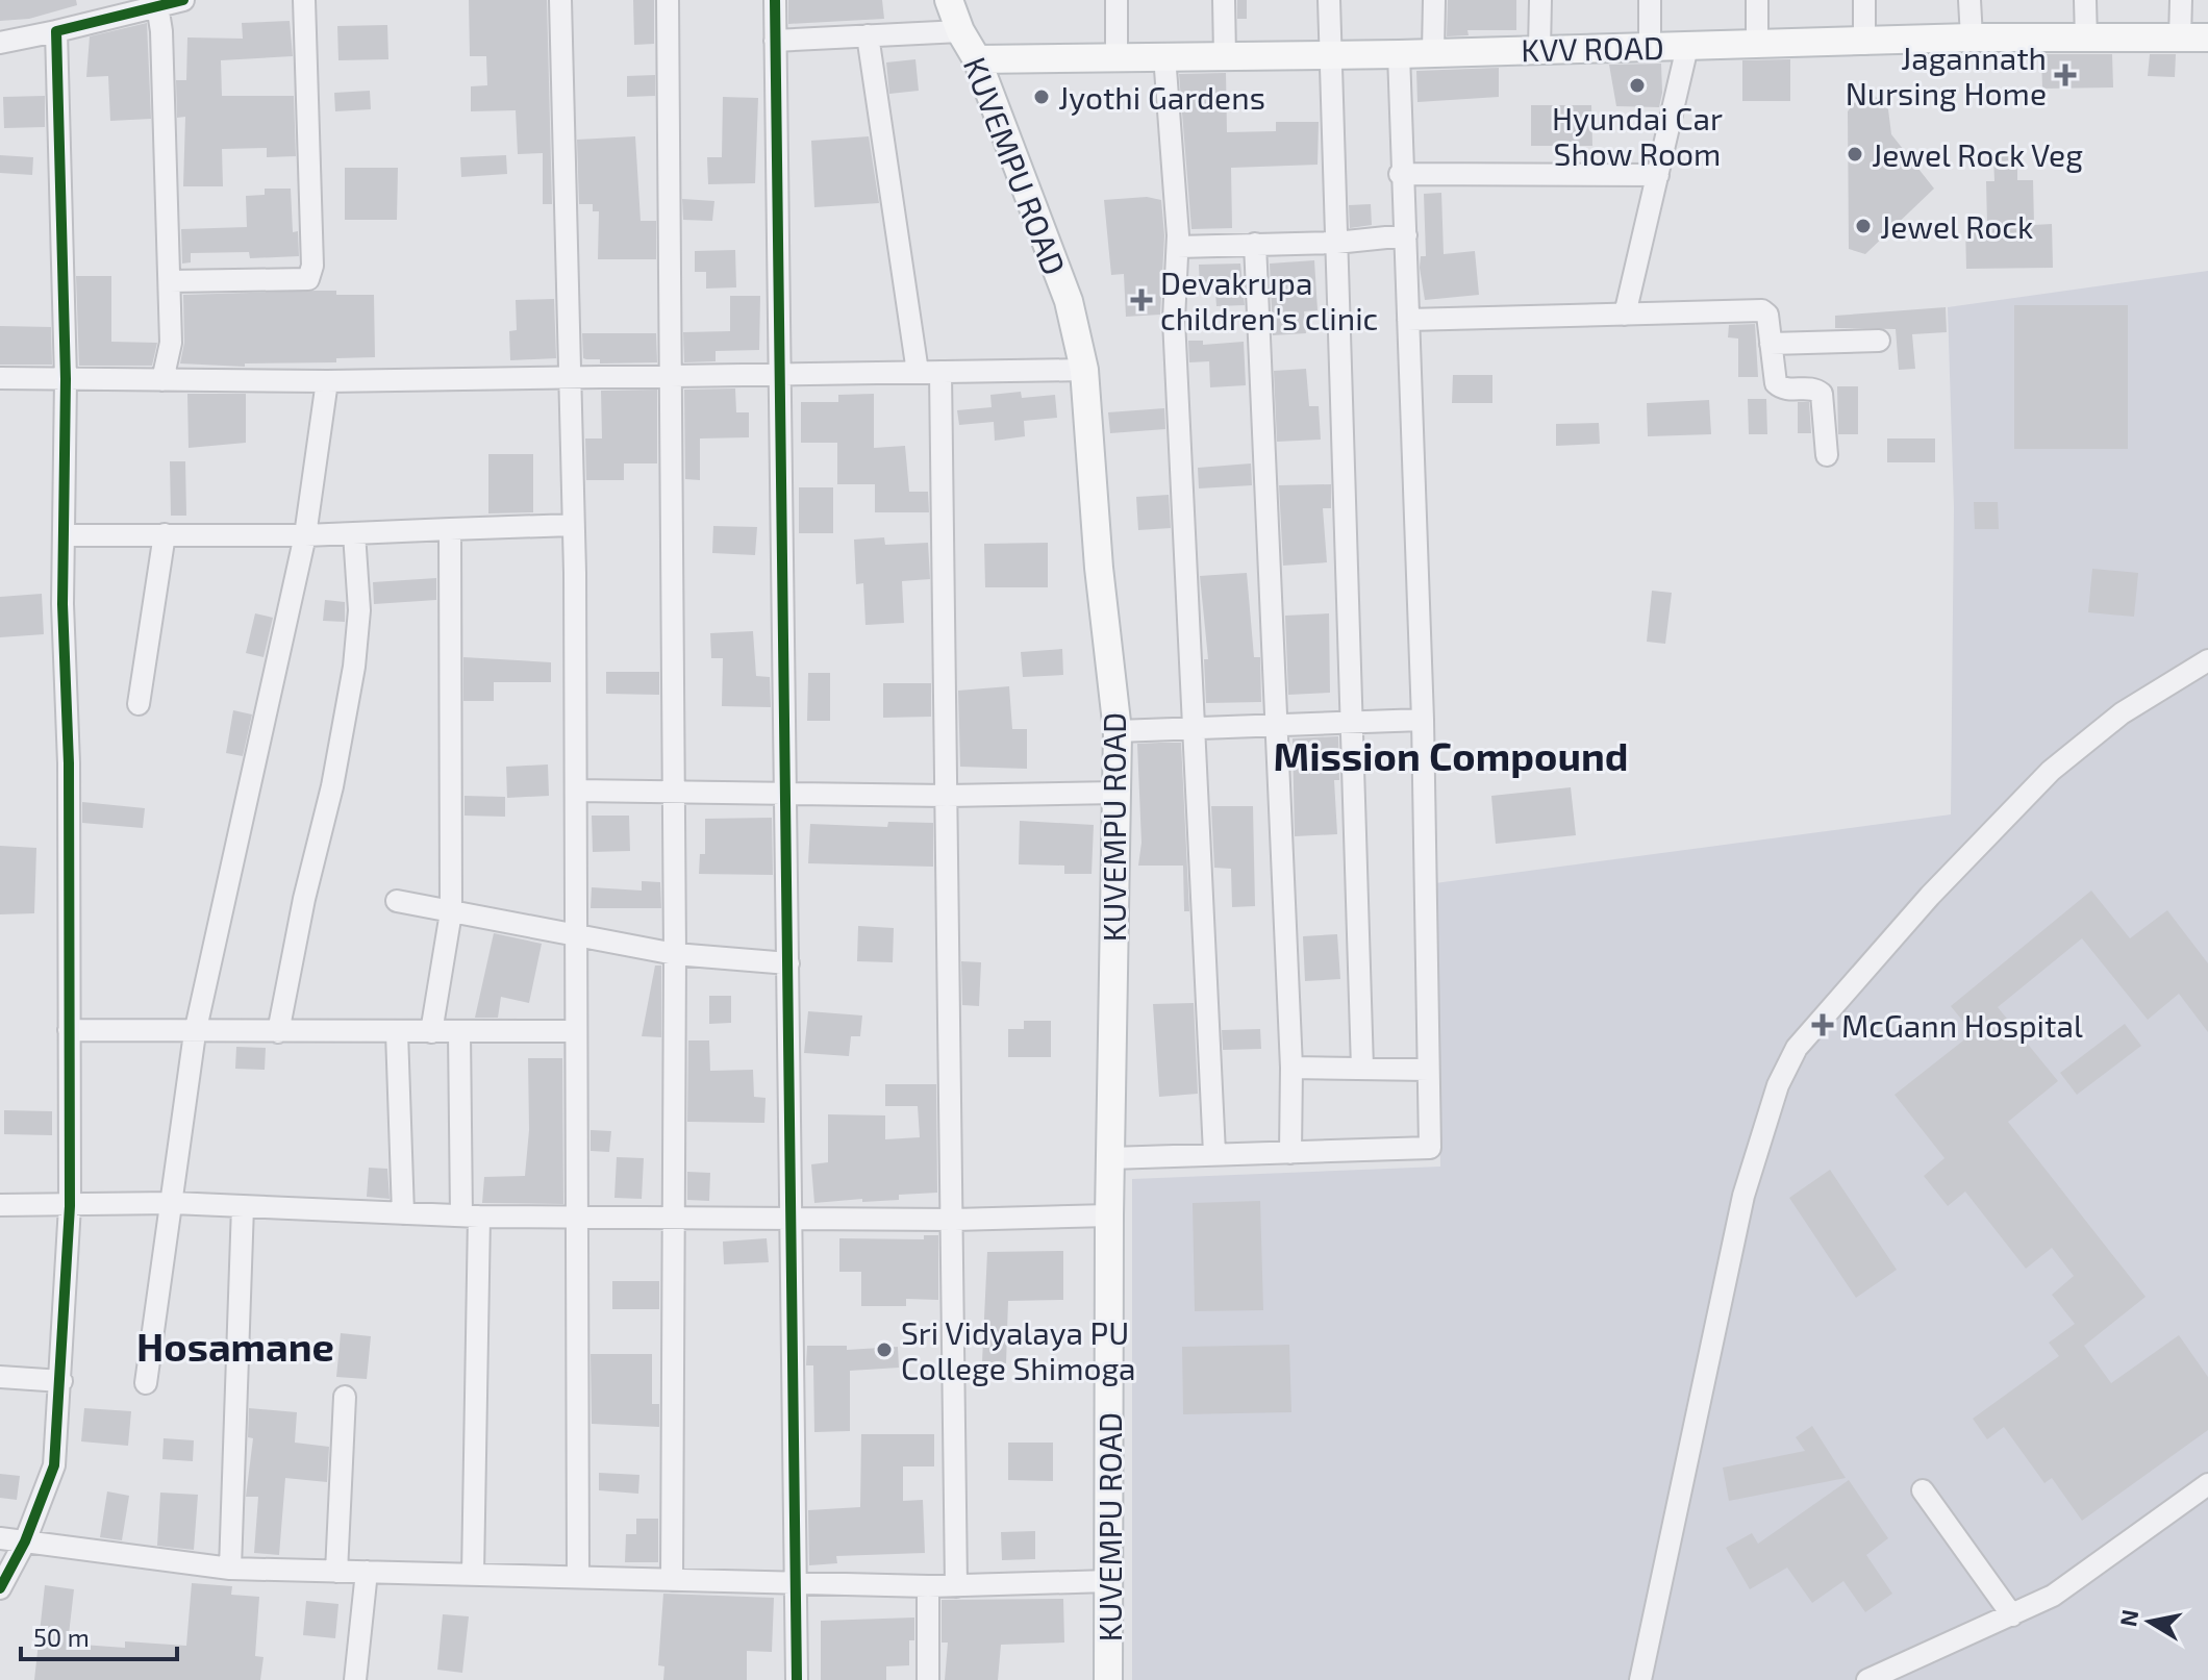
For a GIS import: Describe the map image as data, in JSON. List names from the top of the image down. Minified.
{"streets":{"main road":["KVV ROAD","KUVEMPU ROAD"]},"crossings":[["KVV ROAD","KUVEMPU ROAD"]],"districts":["Mission Compound","Hosamane"],"places":{"health":["Jagannath Nursing Home","Devakrupa children's clinic","McGann Hospital"],"other":["Hyundai Car Show Room","Jyothi Gardens","Jewel Rock Veg","Jewel Rock","Sri Vidyalaya PU College Shimoga"]},"scale_bar":"50 m","north":"left"}
